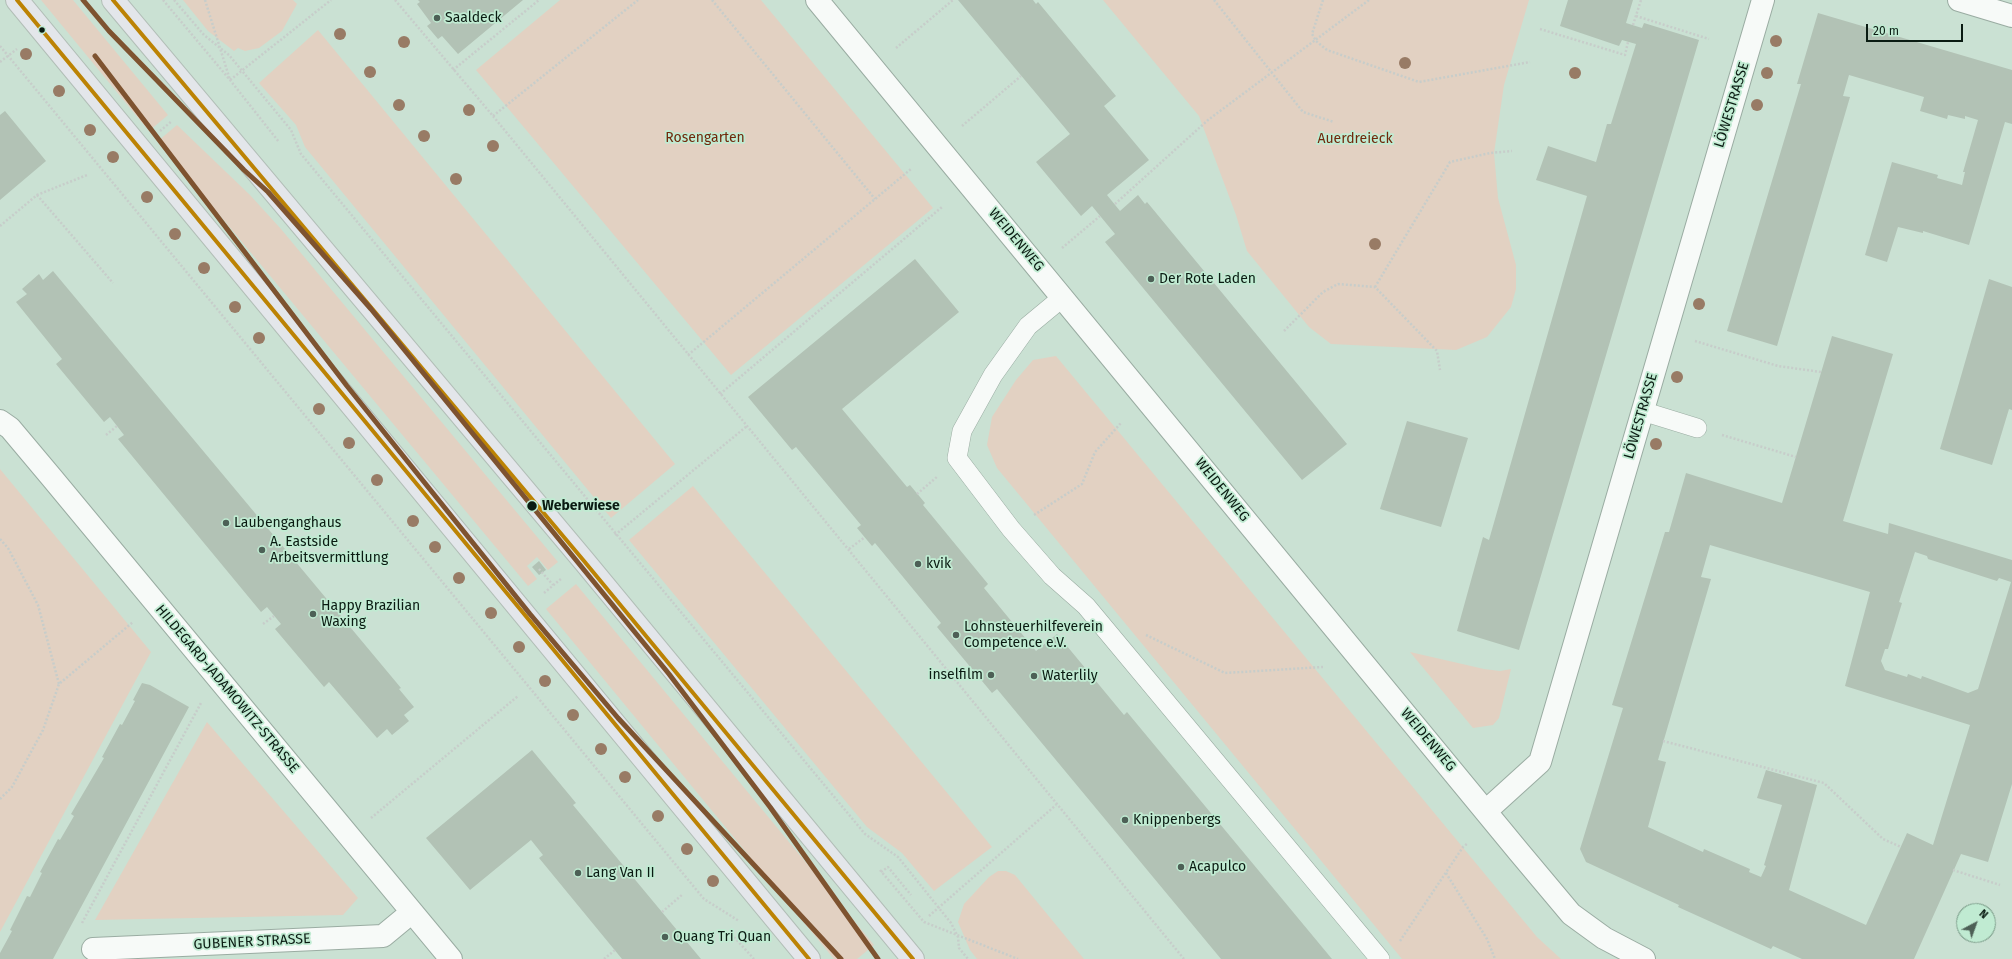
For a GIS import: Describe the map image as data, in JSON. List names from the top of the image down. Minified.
{"streets":{"street":["LÖWESTRASSE","WEIDENWEG","HILDEGARD-JADAMOWITZ-STRASSE","GUBENER STRASSE"]},"crossings":[["LÖWESTRASSE","WEIDENWEG"],["HILDEGARD-JADAMOWITZ-STRASSE","GUBENER STRASSE"]],"parks":["Rosengarten","Auerdreieck"],"places":["Saaldeck","Der Rote Laden","Weberwiese","Laubenganghaus","A. Eastside Arbeitsvermittlung","kvik","Happy Brazilian Waxing","Lohnsteuerhilfeverein Competence e.V.","inselfilm","Waterlily","Knippenbergs","Acapulco","Lang Van II","Quang Tri Quan"],"scale_bar":"20 m","north":"top right"}
